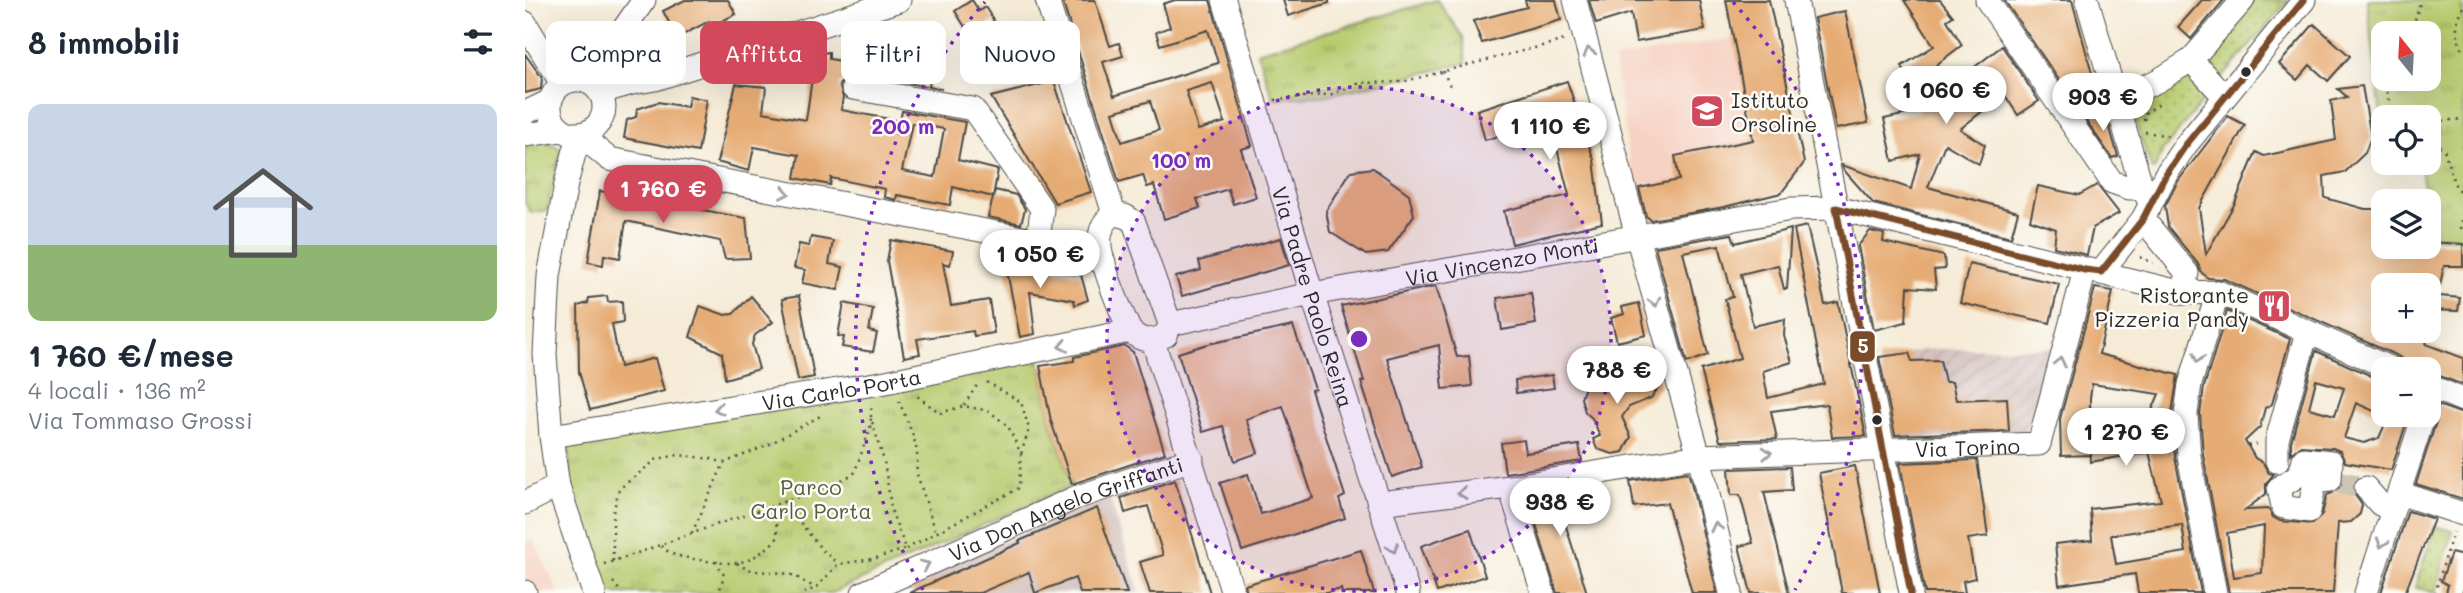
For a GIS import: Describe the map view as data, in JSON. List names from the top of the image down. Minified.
{"streets":{"street":["Via Vincenzo Monti","Via Padre Paolo Reina","Via Carlo Porta","Via Torino","Via Don Angelo Griffanti"]},"crossings":[["Via Vincenzo Monti","Via Padre Paolo Reina"],["Via Vincenzo Monti","Via Torino"]],"one_way":["Via Torino","Via Don Angelo Griffanti"],"parks":["Parco Carlo Porta"],"places":{"school or university":["Istituto Orsoline"],"restaurant":["Ristorante Pizzeria Pandy"]},"lines":["transit line 5"],"north":"top","page":{"heading":"8 immobili","map_buttons":["+","−"],"chip":["Compra","Affitta","Filtri","Nuovo"],"price":["1 060 €","903 €","1 110 €","1 760 €","1 050 €","788 €","1 270 €","938 €"],"list":[{"name":"1 760 €/mese","note":"4 locali · 136 m² · Via Tommaso Grossi"}]},"rings":["200 m","100 m"]}
